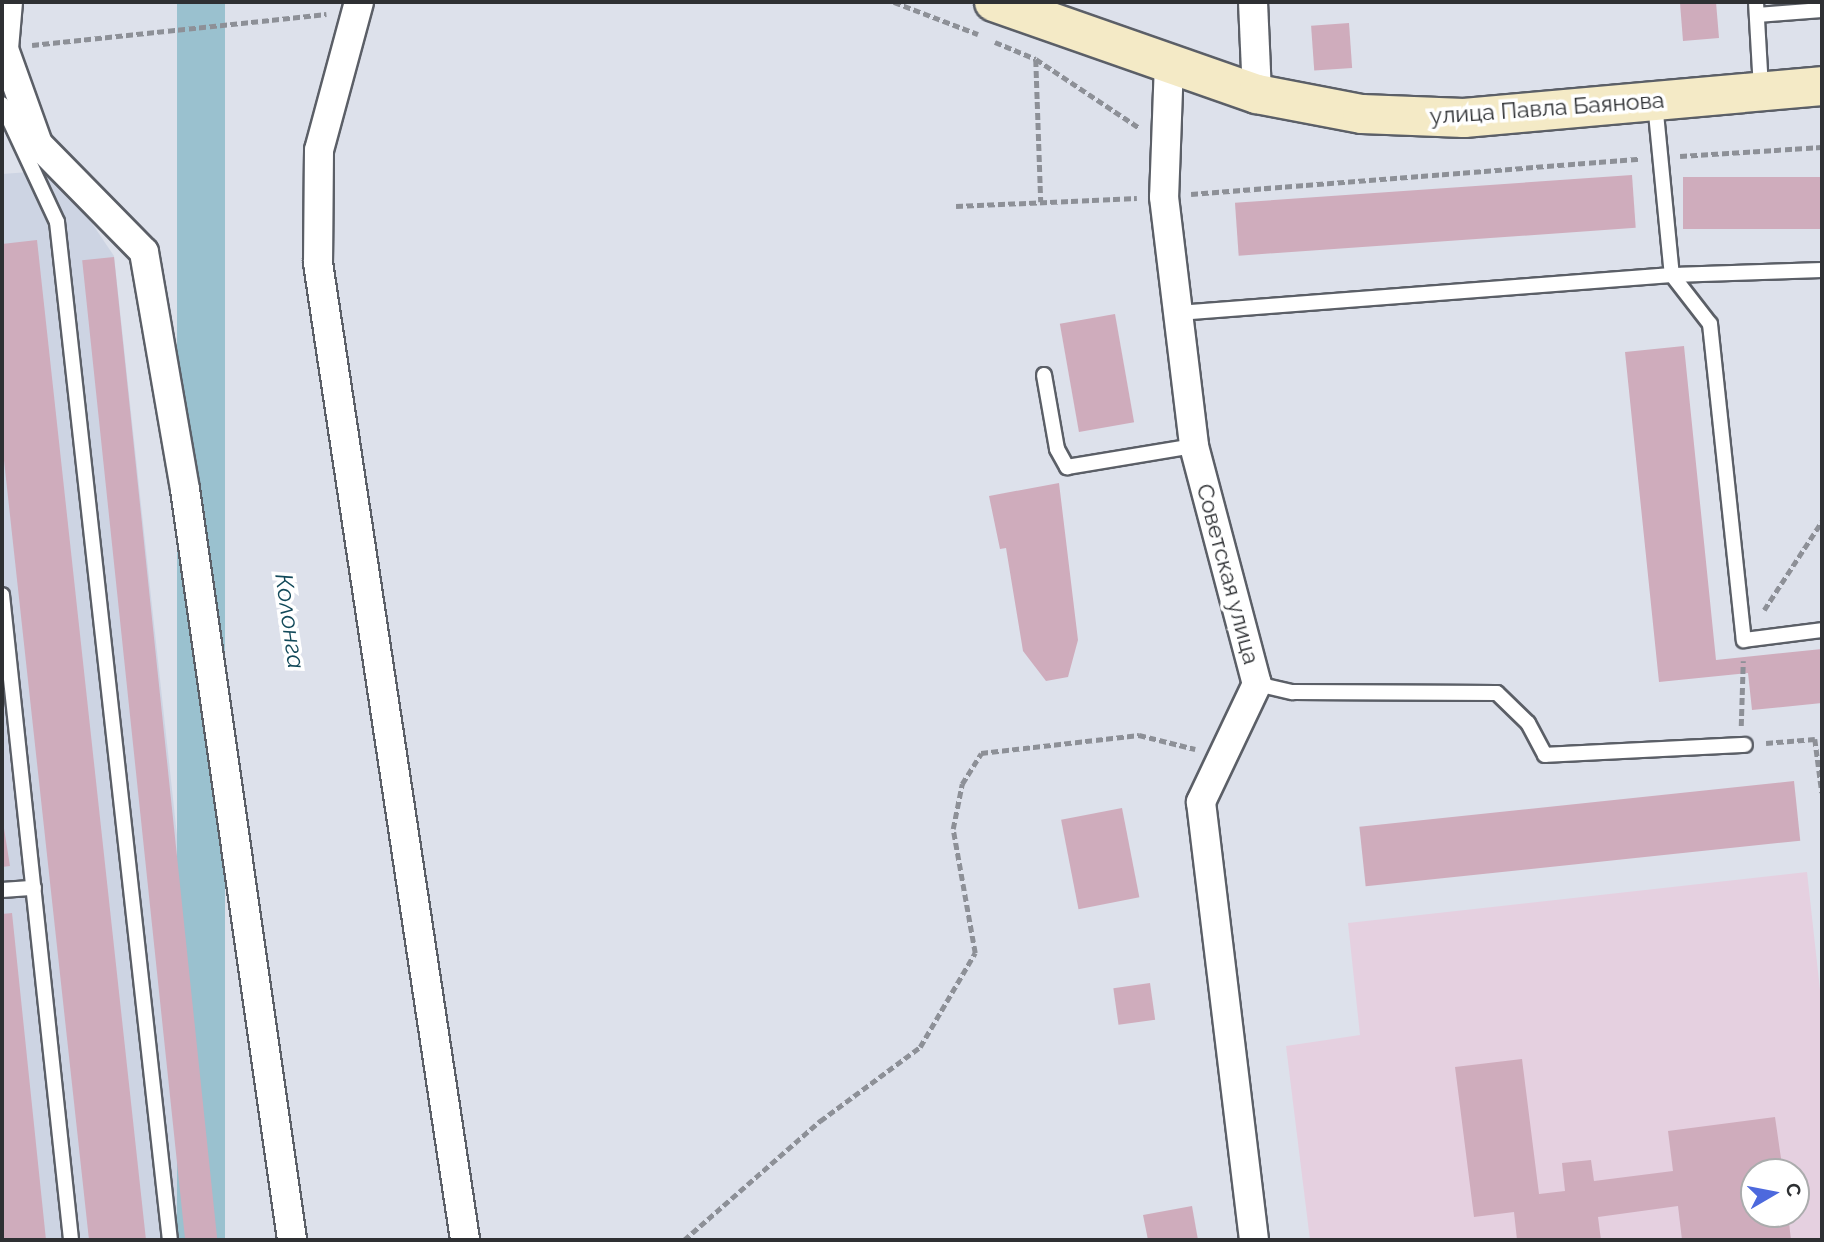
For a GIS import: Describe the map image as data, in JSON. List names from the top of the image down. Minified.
{"streets":{"main road":["улица Павла Баянова"],"street":["Советская улица"]},"crossings":[["улица Павла Баянова","Советская улица"]],"water":["Колонга"],"north":"right"}
